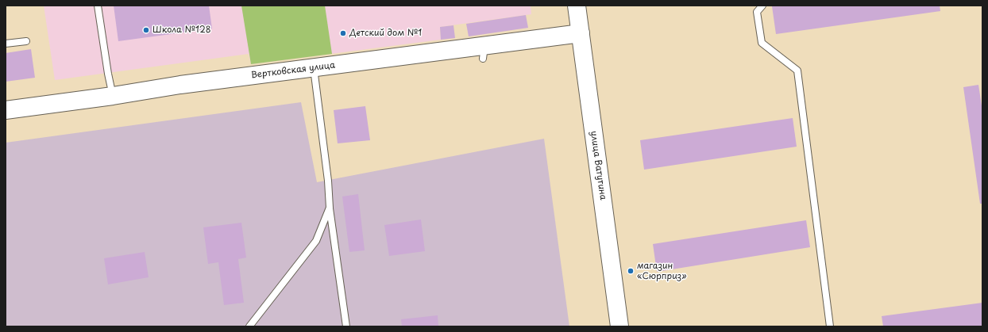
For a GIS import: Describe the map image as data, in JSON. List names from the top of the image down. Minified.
{"streets":{"street":["Вертковская улица","улица Ватутина"]},"crossings":[["Вертковская улица","улица Ватутина"]],"places":["Школа №128","Детский дом №1","магазин «Сюрприз»"]}
